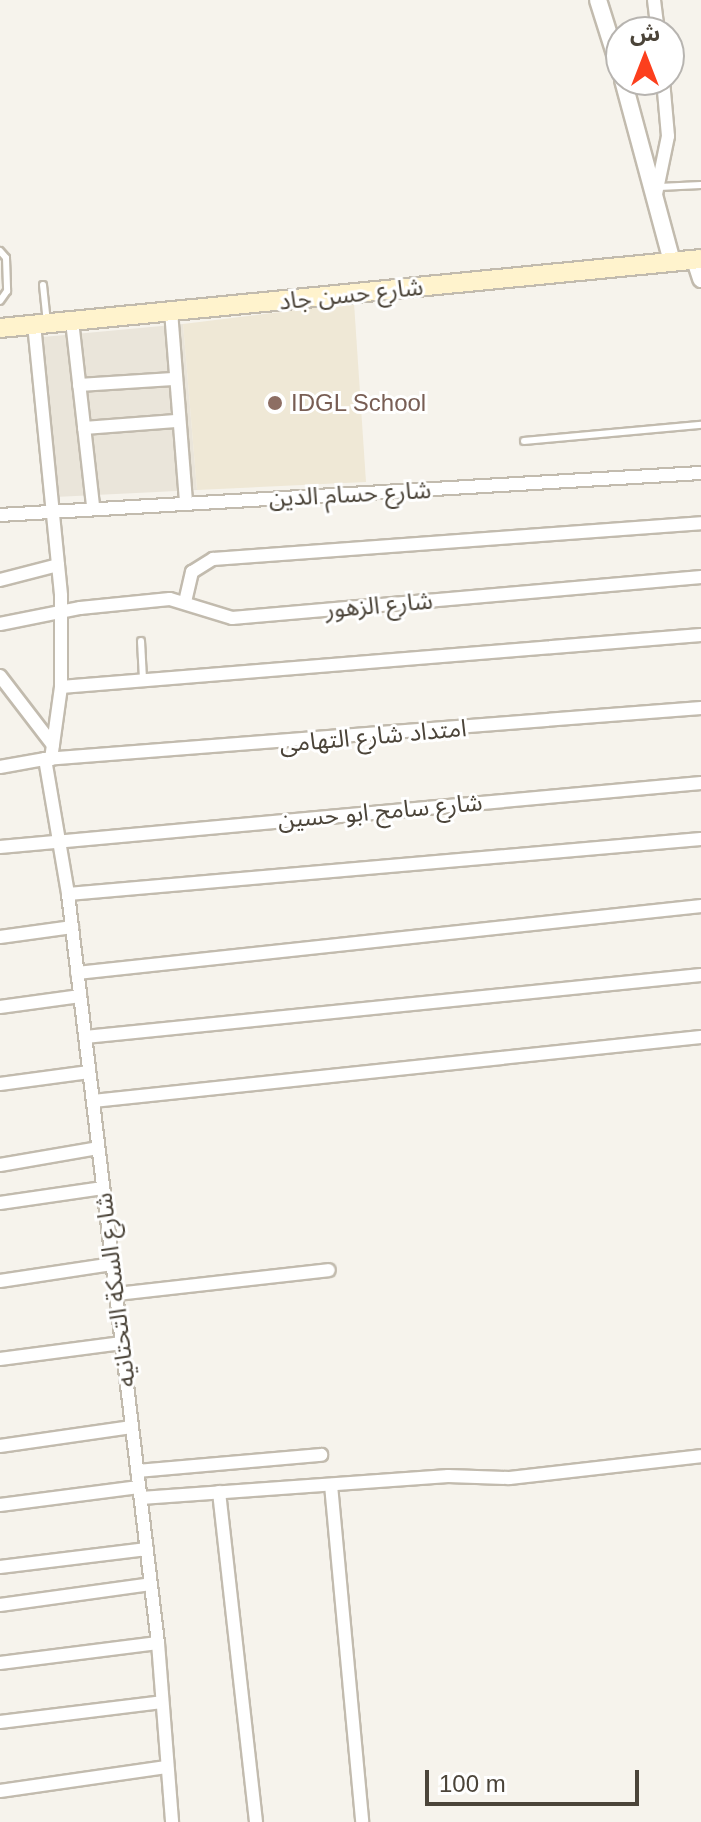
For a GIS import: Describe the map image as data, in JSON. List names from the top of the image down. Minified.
{"streets":{"main road":["شارع حسن جاد"],"street":["شارع حسام الدين","شارع الزهور","امتداد شارع التهامى","شارع سامح ابو حسين","شارع السكة التحتانيه"]},"crossings":[["شارع حسن جاد","شارع السكة التحتانيه"],["شارع حسام الدين","شارع السكة التحتانيه"],["شارع الزهور","شارع السكة التحتانيه"],["امتداد شارع التهامى","شارع السكة التحتانيه"],["شارع سامح ابو حسين","شارع السكة التحتانيه"]],"places":["IDGL School"],"scale_bar":"100 m","north":"top"}
